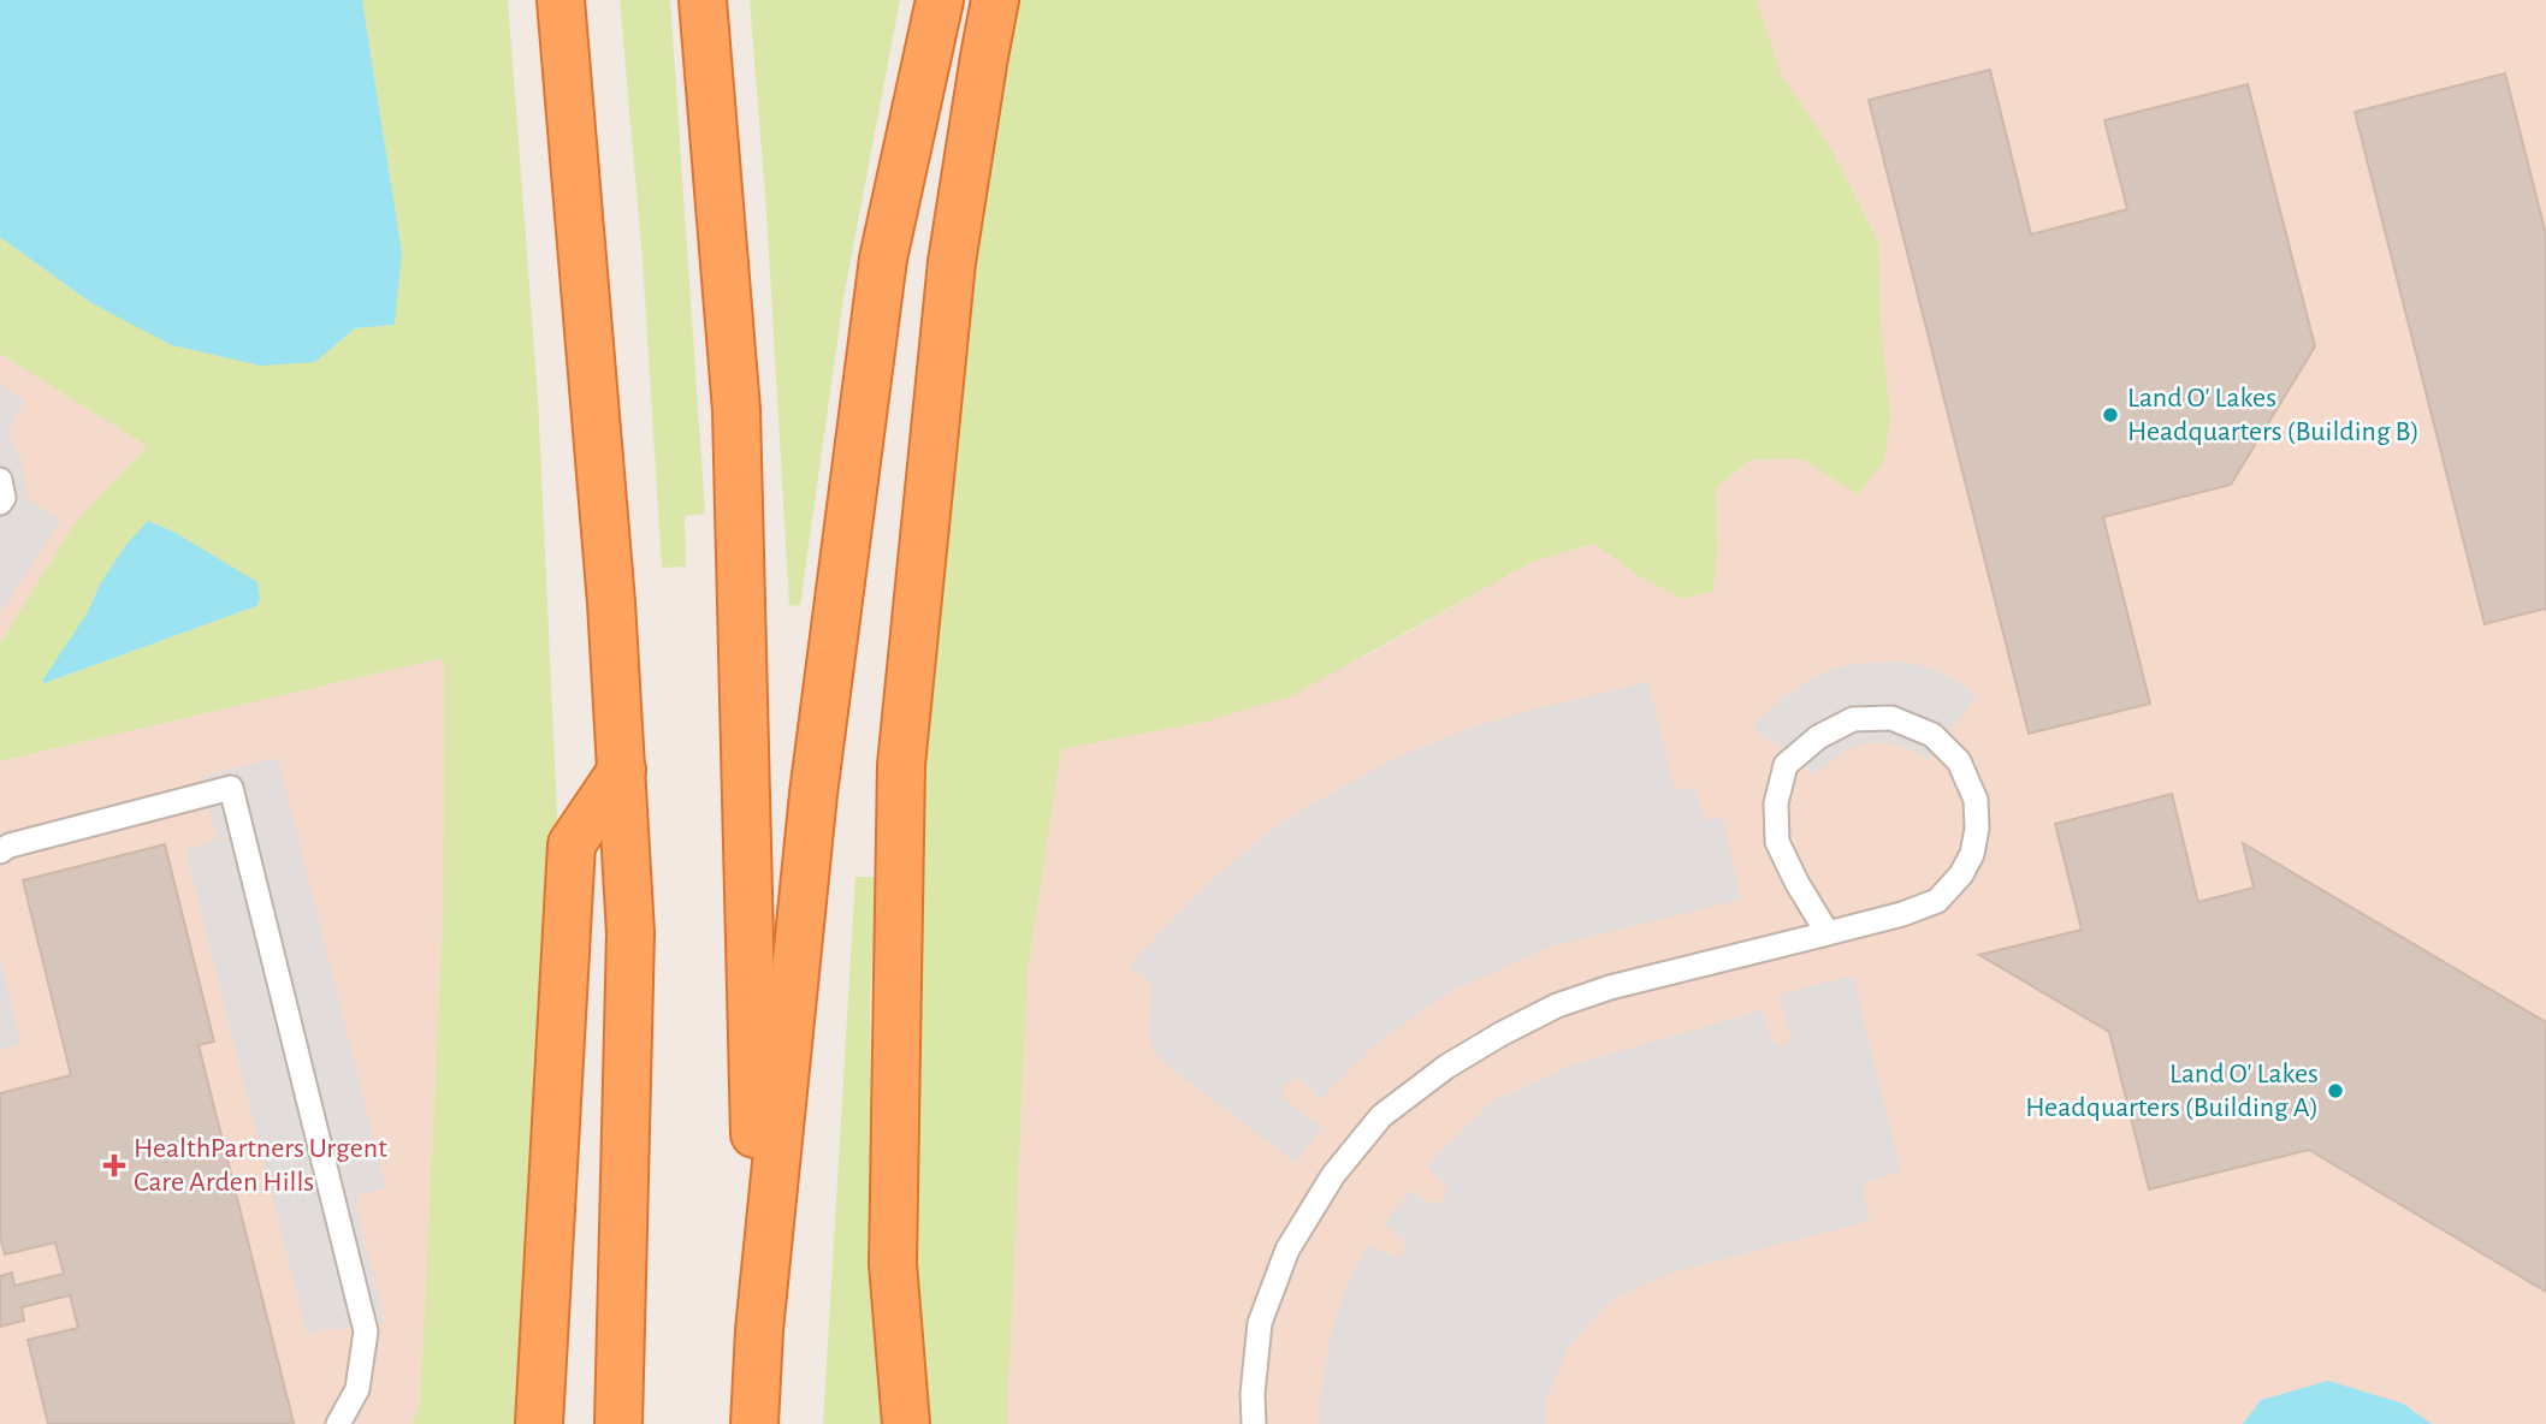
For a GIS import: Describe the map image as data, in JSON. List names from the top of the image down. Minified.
{"places":{"other":["Land O' Lakes Headquarters (Building B)","Land O' Lakes Headquarters (Building A)"],"health":["HealthPartners Urgent Care Arden Hills"]}}
